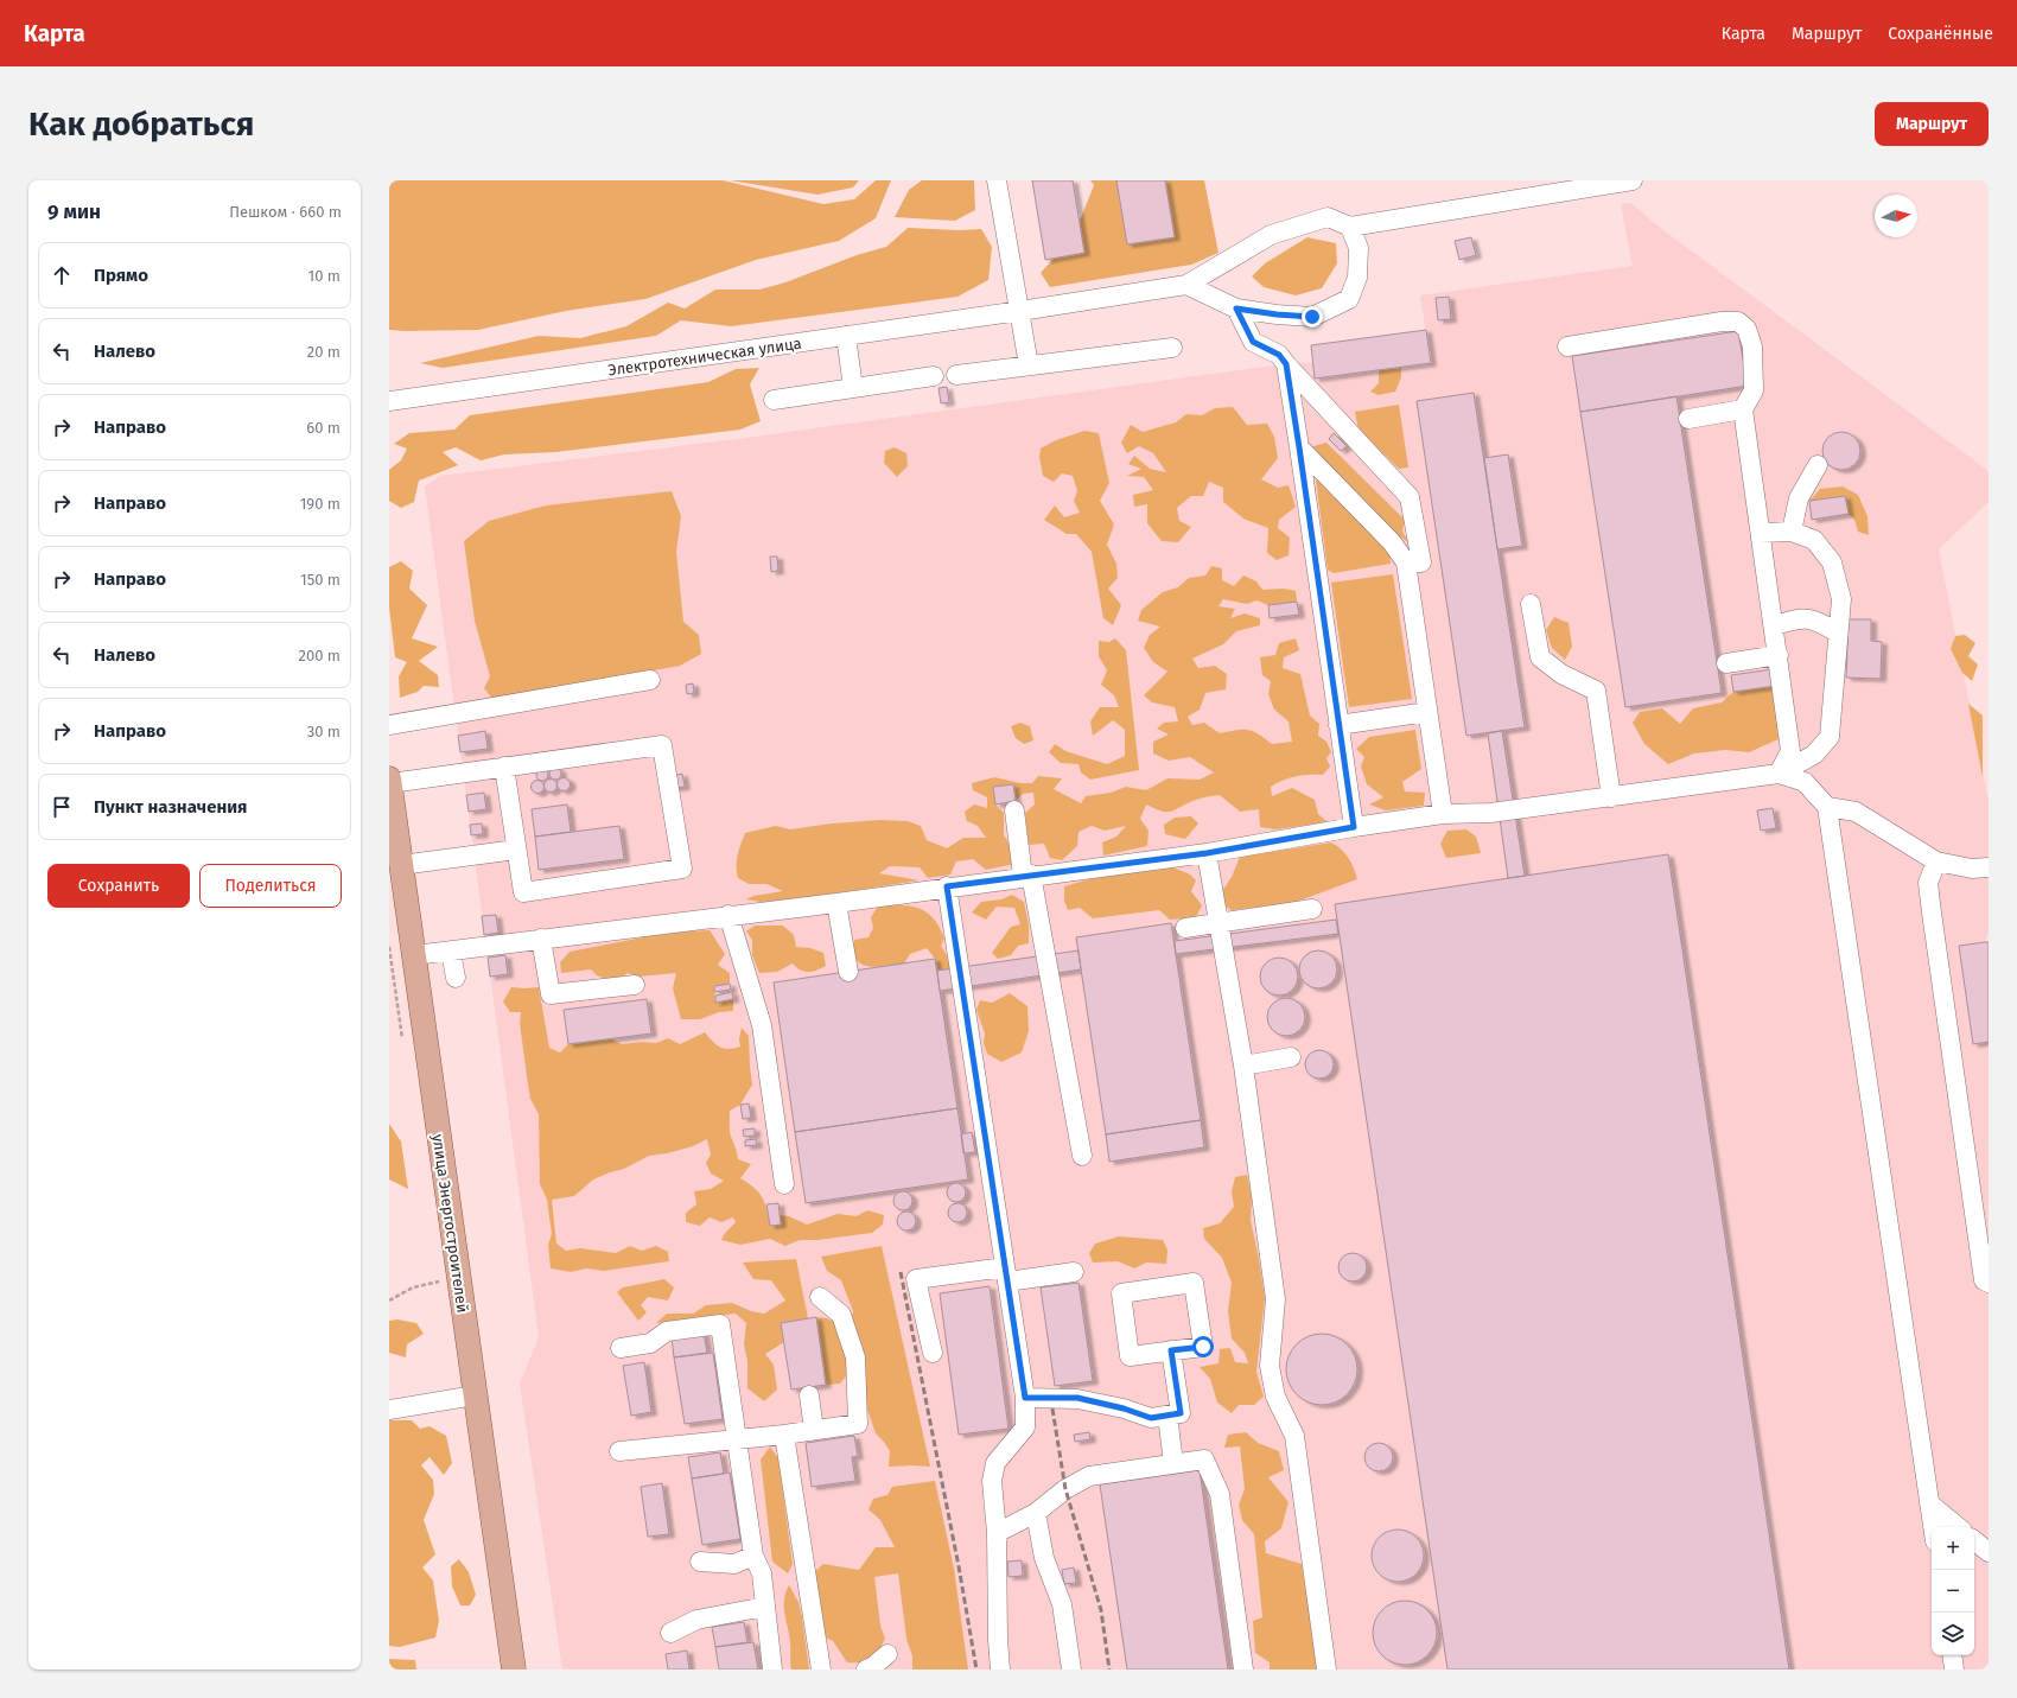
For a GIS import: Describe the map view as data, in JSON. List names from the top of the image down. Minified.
{"streets":{"main road":["улица Энергостроителей"],"street":["Электротехническая улица"]},"north":"right","page":{"header":"Карта","nav":["Карта","Маршрут","Сохранённые"],"buttons":["Маршрут",["Сохранить","Поделиться"]],"title":"Как добраться","heading":["9 мин","Пешком · 660 m"],"list":[["Прямо","10 m"],["Налево","20 m"],["Направо","60 m"],["Направо","190 m"],["Направо","150 m"],["Налево","200 m"],["Направо","30 m"],"Пункт назначения"],"map_buttons":["+","−"]}}
